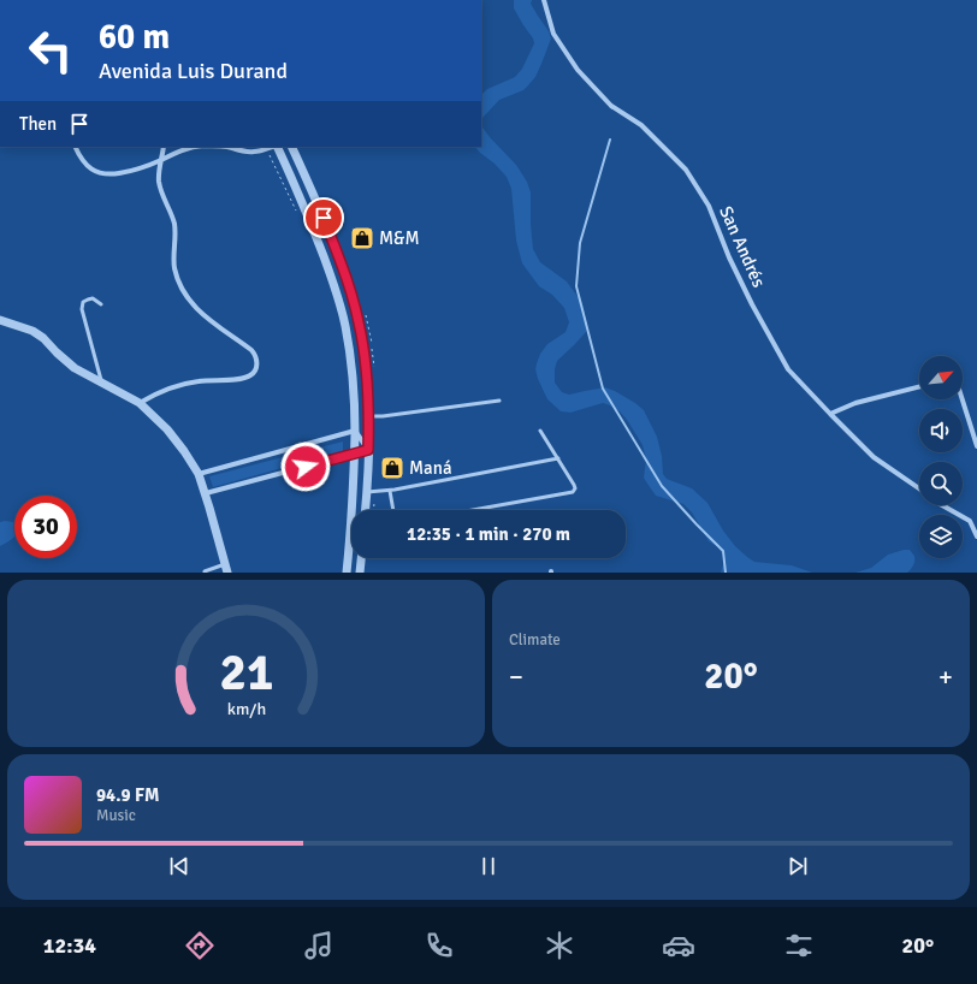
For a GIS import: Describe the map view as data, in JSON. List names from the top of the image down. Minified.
{"streets":{"street":["San Andrés"]},"places":{"shop":["M&M","Maná"]},"north":"top right","page":{"turn":["60 m","Avenida Luis Durand"],"then":"Then","limit":"30","trip":"12:35 · 1 min · 270 m","tile":"Climate","heat":["−","20°","+"],"song":["94.9 FM","Music"],"tabs":["12:34","20°"],"gauge":["21","km/h"]}}
